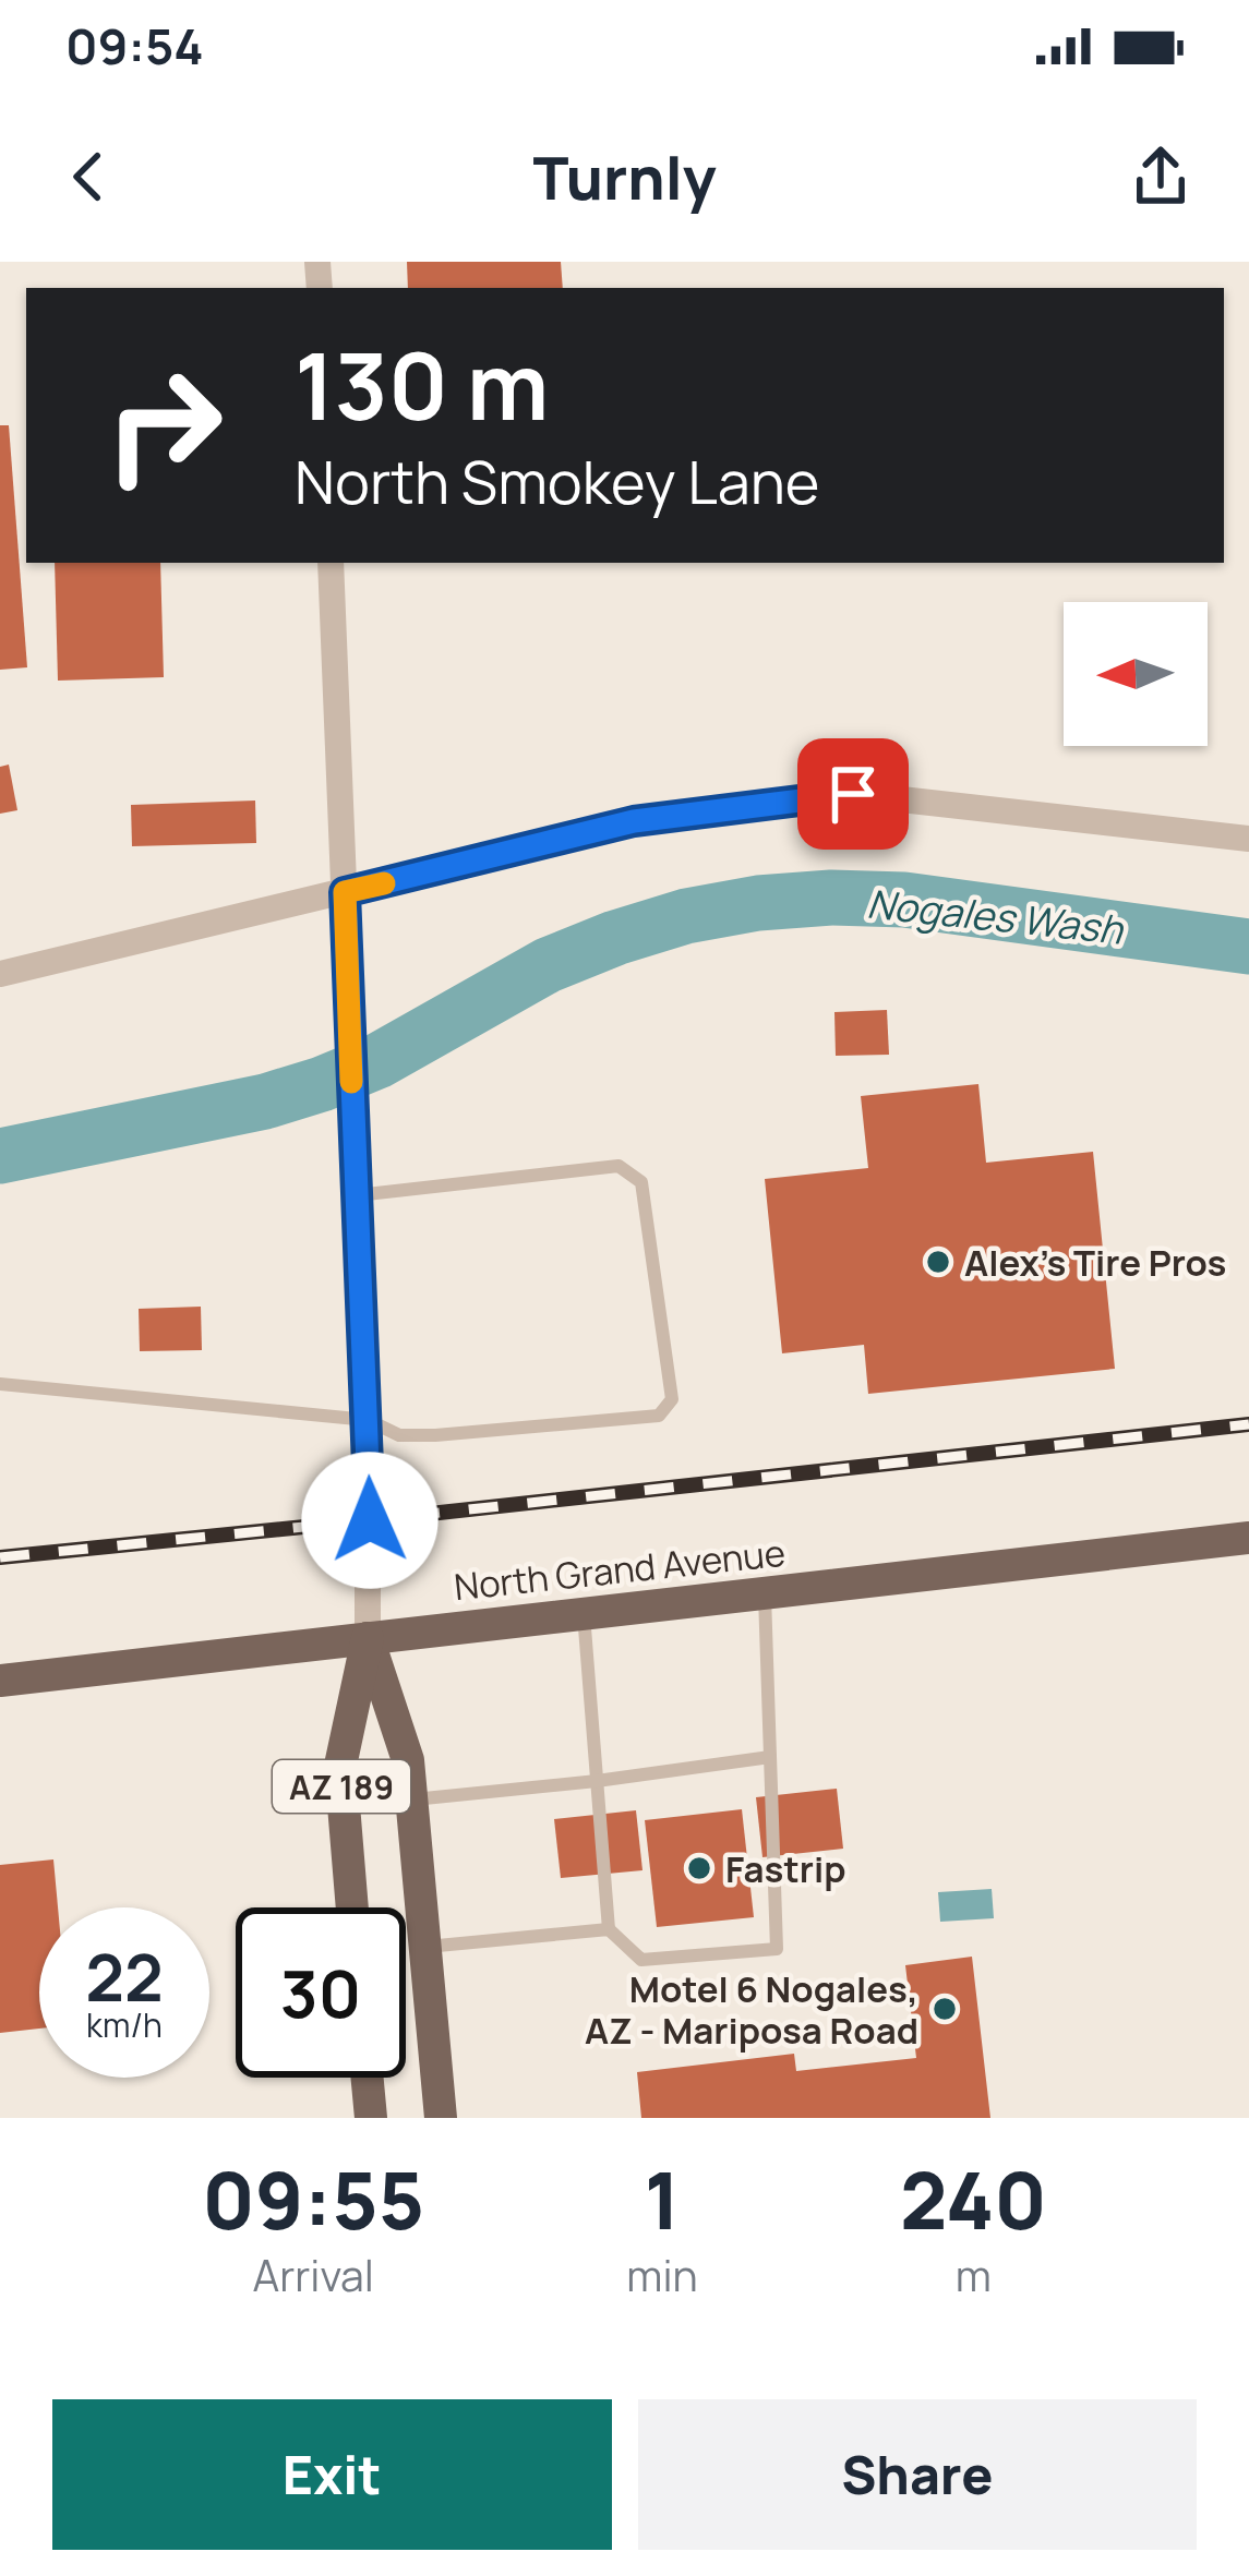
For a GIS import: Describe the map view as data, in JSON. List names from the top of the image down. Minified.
{"streets":{"main road":["North Grand Avenue","AZ 189"]},"crossings":[["North Grand Avenue","AZ 189"]],"water":["Nogales Wash"],"places":["Alex's Tire Pros","Fastrip","Motel 6 Nogales, AZ - Mariposa Road"],"north":"left","page":{"status":"09:54","header":"Turnly","turn":["130 m","North Smokey Lane"],"speed":"22 km/h","limit":"30","eta":["09:55","Arrival","1","min","240","m"],"buttons":["Exit","Share"]}}
